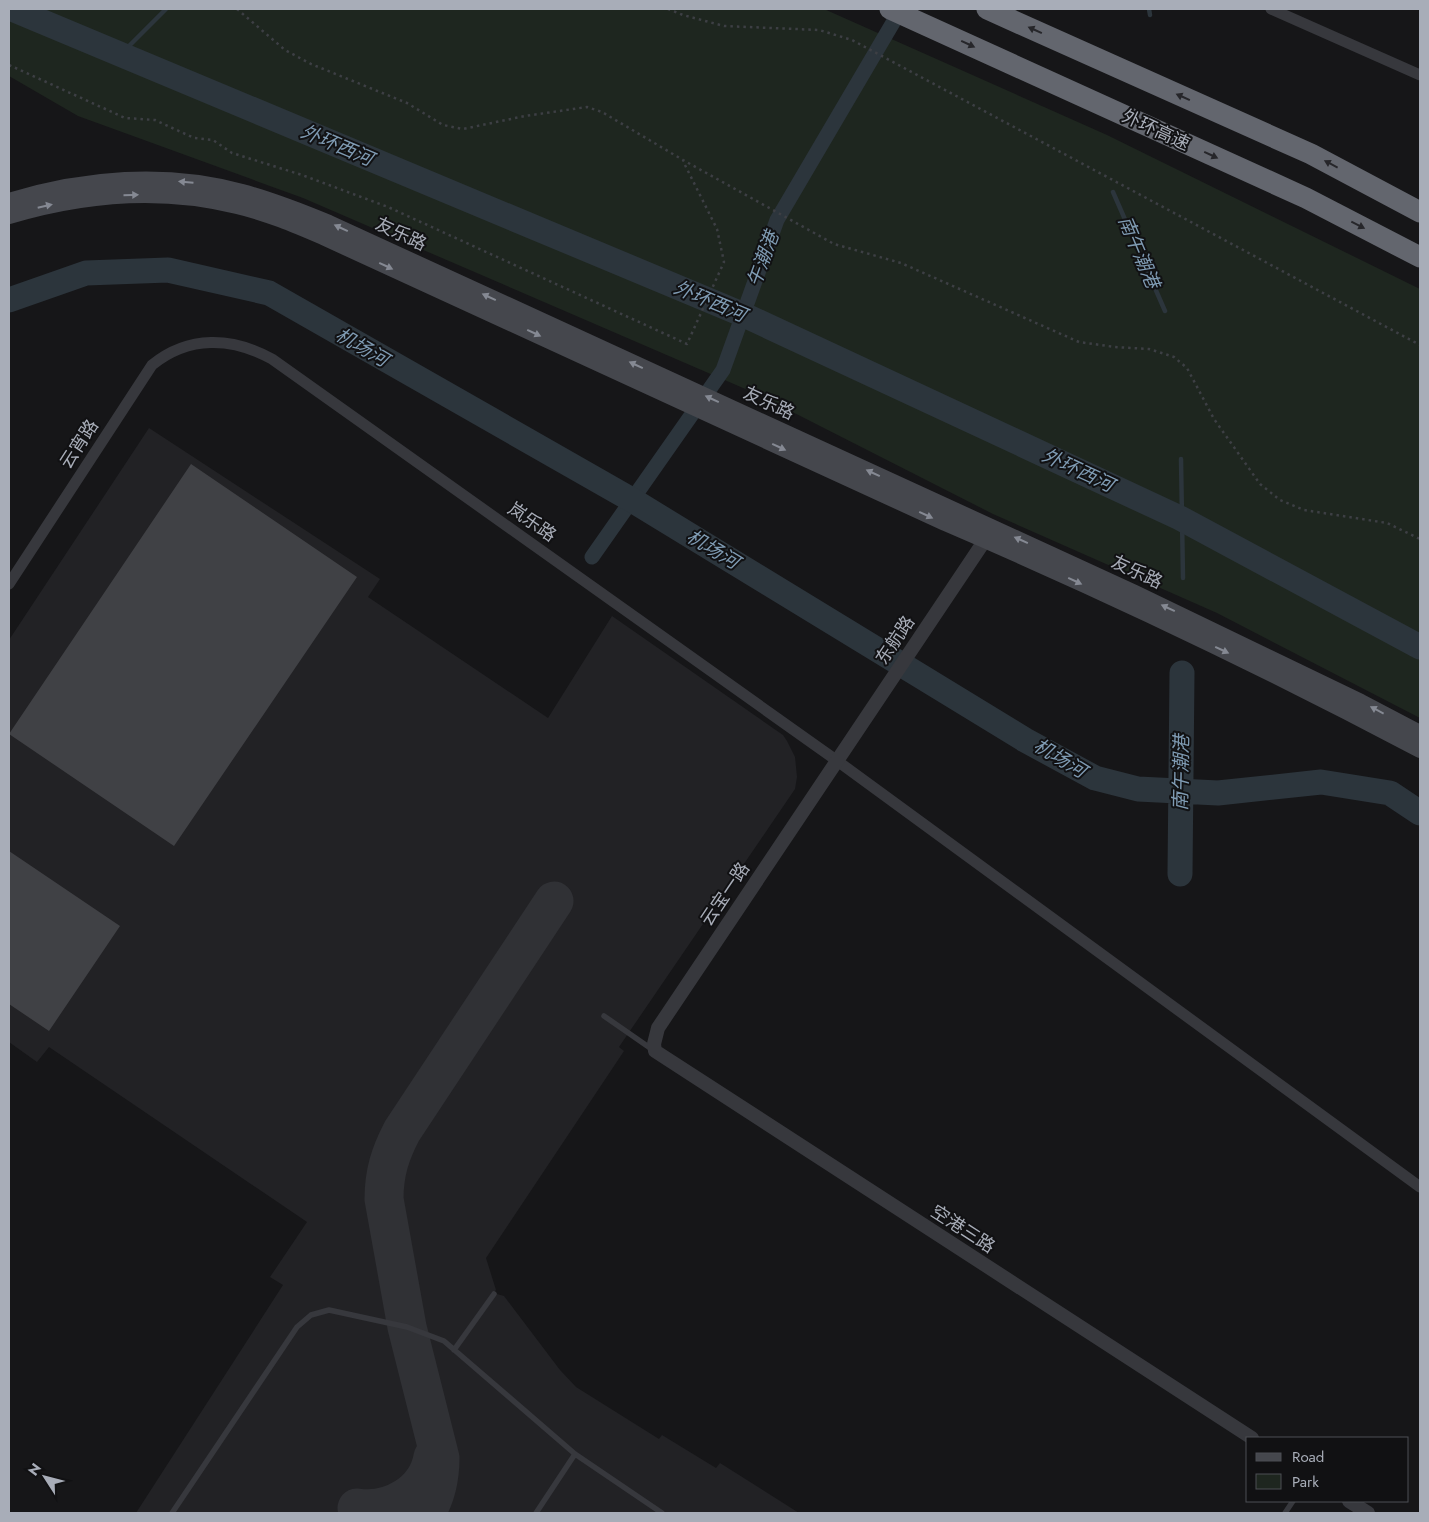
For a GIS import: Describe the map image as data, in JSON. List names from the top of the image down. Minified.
{"streets":{"highway":["外环高速"],"main road":["友乐路"],"street":["云宵路","岚乐路","东航路","云宝一路","空港三路"]},"crossings":[["友乐路","东航路"],["云宵路","岚乐路"],["岚乐路","东航路"],["岚乐路","云宝一路"],["东航路","云宝一路"],["云宝一路","空港三路"]],"water":["外环西河","南午潮港","午潮港","机场河"],"legend":["Road","Park"],"north":"top left"}
